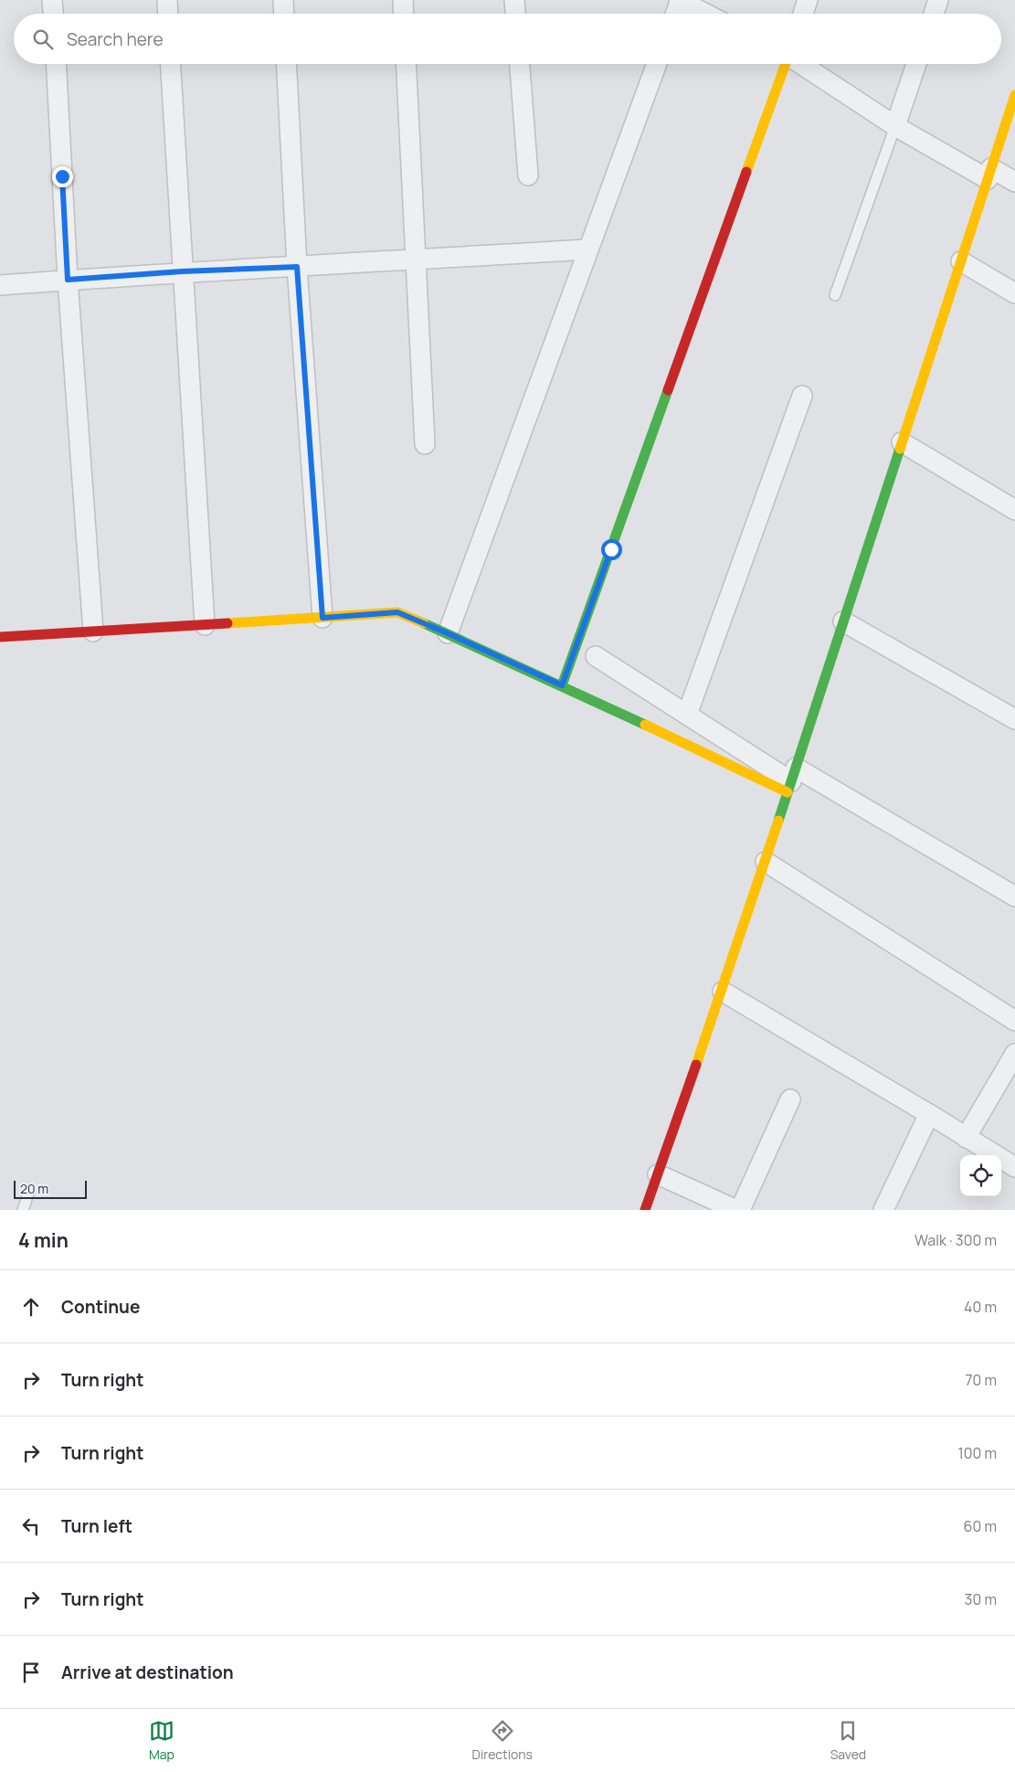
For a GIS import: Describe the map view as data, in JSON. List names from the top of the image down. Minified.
{"scale_bar":"20 m","page":{"search":"Search here","scale":"20 m","heading":["4 min","Walk · 300 m"],"list":[["Continue","40 m"],["Turn right","70 m"],["Turn right","100 m"],["Turn left","60 m"],["Turn right","30 m"],"Arrive at destination"],"nav":["Map","Directions","Saved"]}}
